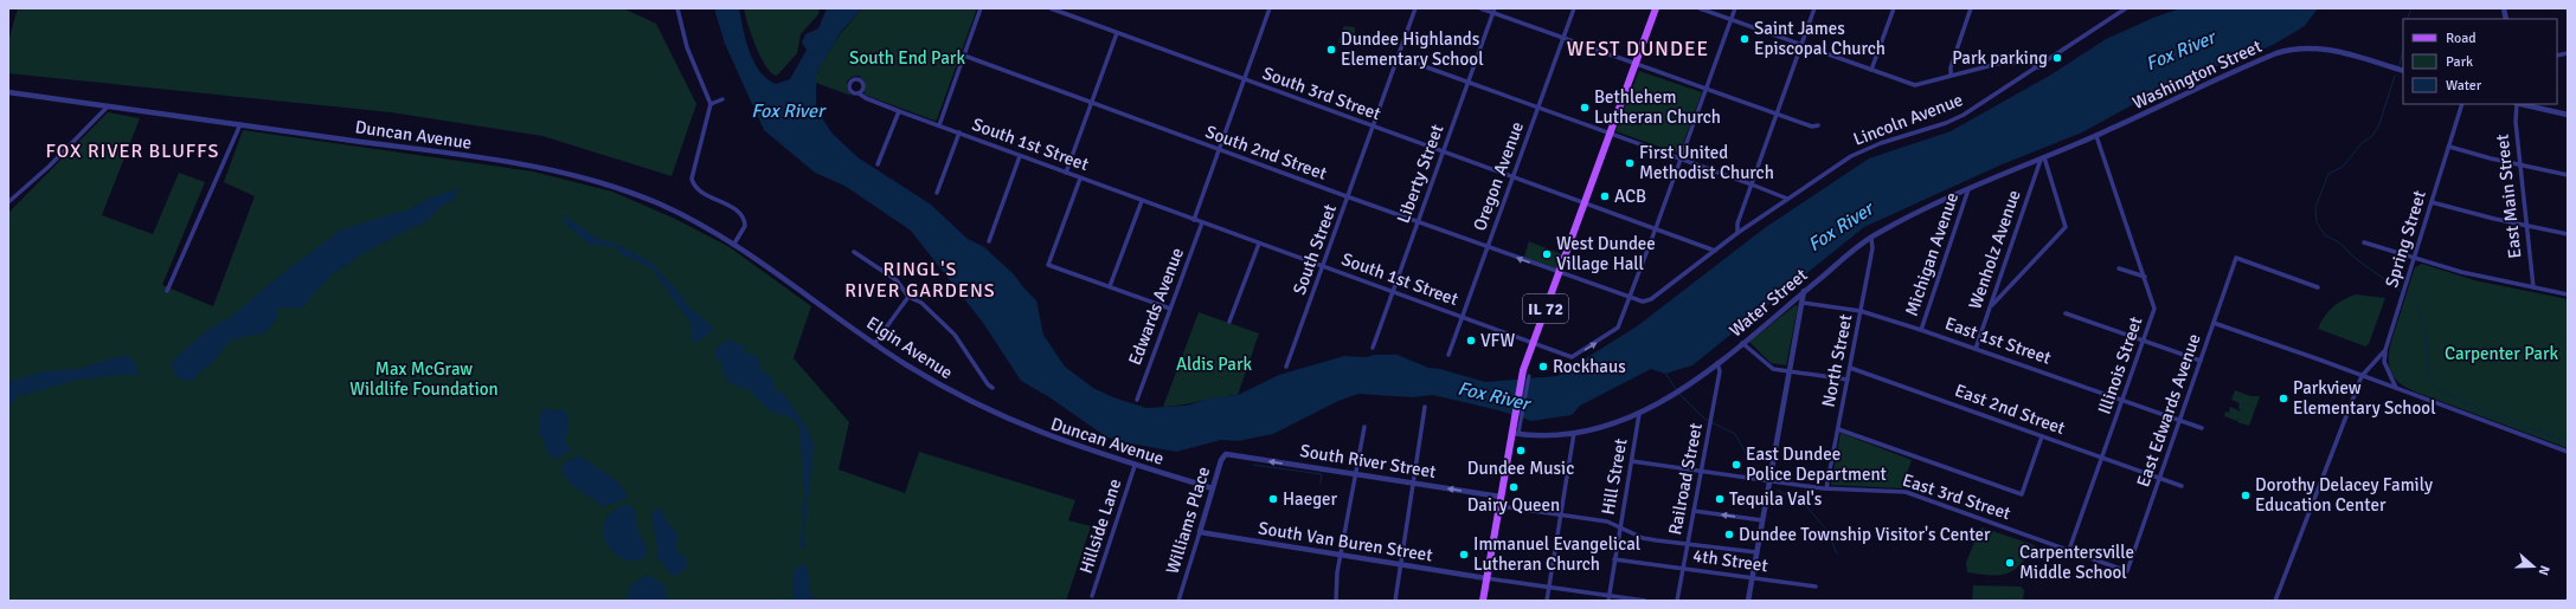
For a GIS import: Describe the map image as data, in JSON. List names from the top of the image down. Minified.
{"streets":{"main road":["IL 72"],"street":["Washington Street","South 3rd Street","Lincoln Avenue","Duncan Avenue","South 1st Street","South 2nd Street","Liberty Street","Oregon Avenue","East Main Street","Spring Street","South Street","Wenholz Avenue","Michigan Avenue","Water Street","Edwards Avenue","East 1st Street","Elgin Avenue","North Street","Illinois Street","East 2nd Street","East Edwards Avenue","South River Street","Hill Street","Railroad Street","East 3rd Street","Williams Place","Hillside Lane","South Van Buren Street","4th Street"]},"crossings":[["Washington Street","Water Street"],["Washington Street","Illinois Street"],["South 3rd Street","Lincoln Avenue"],["South 3rd Street","Liberty Street"],["South 3rd Street","Oregon Avenue"],["South 3rd Street","South Street"],["South 3rd Street","IL 72"],["Lincoln Avenue","South 2nd Street"],["Duncan Avenue","Elgin Avenue"],["Duncan Avenue","Williams Place"],["Duncan Avenue","Hillside Lane"],["South 1st Street","South 2nd Street"],["South 1st Street","Liberty Street"],["South 1st Street","Oregon Avenue"],["South 1st Street","South Street"],["South 1st Street","Edwards Avenue"],["South 1st Street","IL 72"],["South 2nd Street","Liberty Street"],["South 2nd Street","Oregon Avenue"],["South 2nd Street","South Street"],["South 2nd Street","IL 72"],["Wenholz Avenue","Water Street"],["Wenholz Avenue","East 1st Street"],["Michigan Avenue","Water Street"],["Michigan Avenue","East 1st Street"],["Water Street","IL 72"],["Water Street","North Street"],["Water Street","Hill Street"],["Water Street","Railroad Street"],["IL 72","South River Street"],["IL 72","South Van Buren Street"],["East 1st Street","North Street"],["East 1st Street","Illinois Street"],["East 1st Street","East Edwards Avenue"],["North Street","East 2nd Street"],["North Street","East 3rd Street"],["Illinois Street","East 2nd Street"],["Illinois Street","East 3rd Street"],["East 2nd Street","East Edwards Avenue"],["East Edwards Avenue","East 3rd Street"],["South River Street","Williams Place"],["Hill Street","East 3rd Street"],["Hill Street","4th Street"],["Railroad Street","East 3rd Street"],["Railroad Street","4th Street"],["Williams Place","South Van Buren Street"]],"one_way":["South River Street"],"districts":["WEST DUNDEE","FOX RIVER BLUFFS","RINGL'S RIVER GARDENS"],"water":["Fox River"],"parks":["South End Park","Carpenter Park","Aldis Park","Max McGraw Wildlife Foundation"],"places":["Saint James Episcopal Church","Dundee Highlands Elementary School","Park parking","Bethlehem Lutheran Church","First United Methodist Church","ACB","West Dundee Village Hall","VFW","Rockhaus","Parkview Elementary School","Dundee Music","East Dundee Police Department","Dairy Queen","Dorothy Delacey Family Education Center","Haeger","Tequila Val's","Dundee Township Visitor's Center","Immanuel Evangelical Lutheran Church","Carpentersville Middle School"],"legend":["Road","Park","Water"],"north":"right"}
